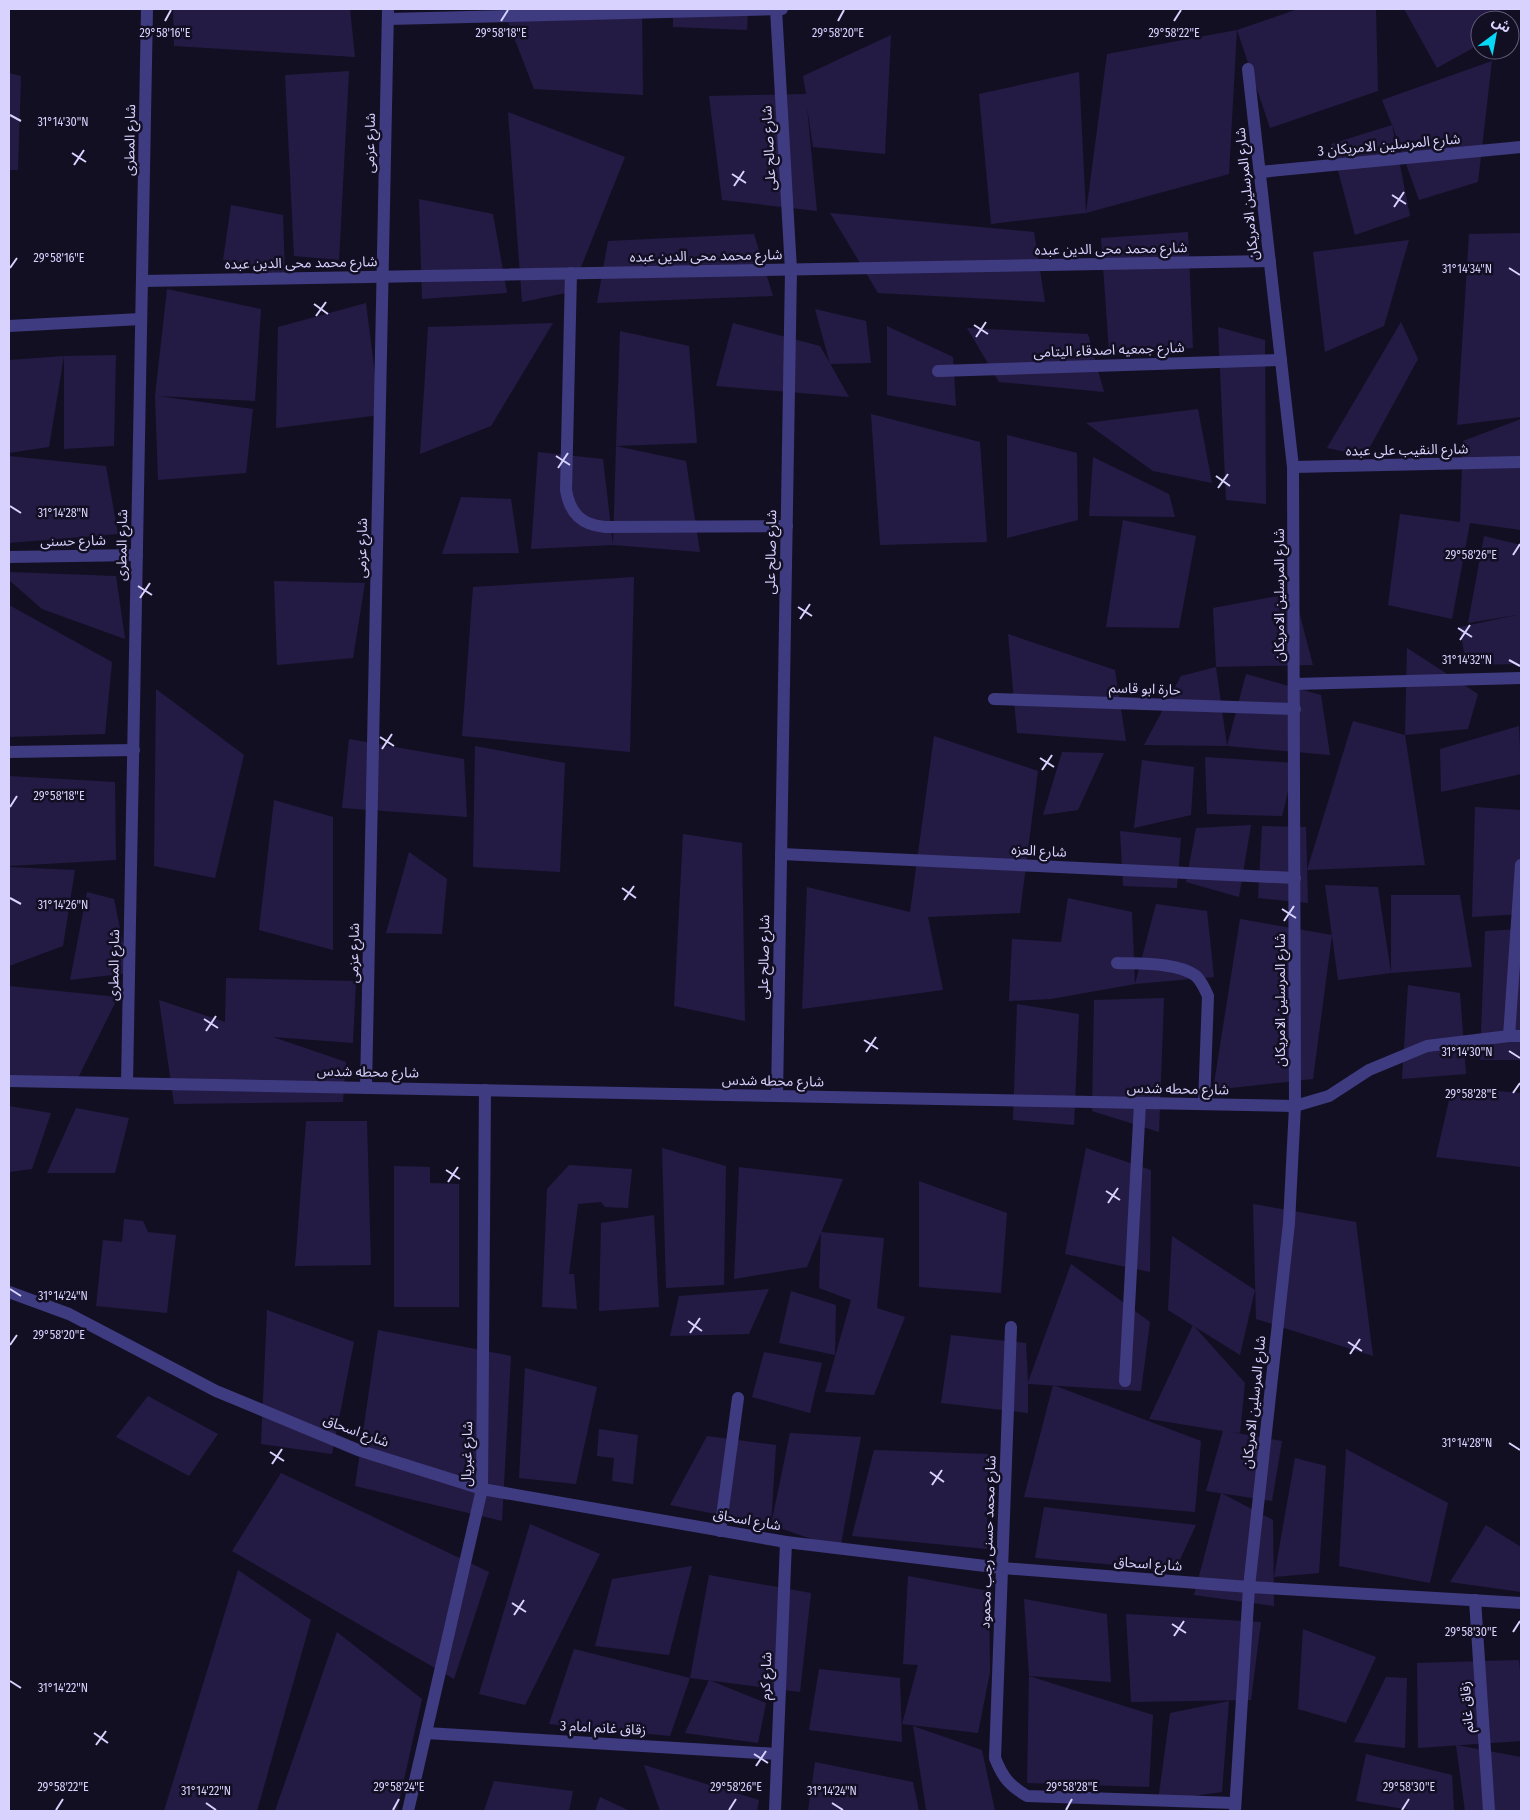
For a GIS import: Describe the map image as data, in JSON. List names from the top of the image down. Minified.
{"streets":{"street":["شارع المطرى","شارع عزمى","شارع المرسلين الامريكان 3","شارع صالح على","شارع المرسلين الامريكان","شارع محمد محى الدين عبده","شارع جمعيه اصدقاء اليتامى","شارع النقيب على عبده","شارع حسنى","حارة ابو قاسم","شارع العزه","شارع محطه شدس","شارع اسحاق","شارع غبريال","شارع محمد حسنى رجب محمود","شارع كرم","زقاق غانم","زقاق غانم امام 3"]},"crossings":[["شارع المطرى","شارع محمد محى الدين عبده"],["شارع المطرى","شارع حسنى"],["شارع المطرى","شارع محطه شدس"],["شارع عزمى","شارع محمد محى الدين عبده"],["شارع عزمى","شارع محطه شدس"],["شارع المرسلين الامريكان 3","شارع المرسلين الامريكان"],["شارع صالح على","شارع محمد محى الدين عبده"],["شارع صالح على","شارع العزه"],["شارع صالح على","شارع محطه شدس"],["شارع المرسلين الامريكان","شارع محمد محى الدين عبده"],["شارع المرسلين الامريكان","شارع جمعيه اصدقاء اليتامى"],["شارع المرسلين الامريكان","شارع النقيب على عبده"],["شارع المرسلين الامريكان","حارة ابو قاسم"],["شارع المرسلين الامريكان","شارع العزه"],["شارع المرسلين الامريكان","شارع محطه شدس"],["شارع المرسلين الامريكان","شارع اسحاق"],["شارع المرسلين الامريكان","شارع محمد حسنى رجب محمود"],["شارع محطه شدس","شارع غبريال"],["شارع اسحاق","شارع غبريال"],["شارع اسحاق","شارع محمد حسنى رجب محمود"],["شارع اسحاق","شارع كرم"],["شارع اسحاق","زقاق غانم"],["شارع غبريال","زقاق غانم امام 3"],["شارع كرم","زقاق غانم امام 3"]],"north":"top right","coordinates":["29°58'16\"E","29°58'18\"E","29°58'20\"E","29°58'22\"E","31°14'30\"N","31°14'34\"N","31°14'28\"N","29°58'26\"E","31°14'32\"N","31°14'26\"N","29°58'28\"E","31°14'24\"N","29°58'30\"E","31°14'22\"N","29°58'24\"E"]}
